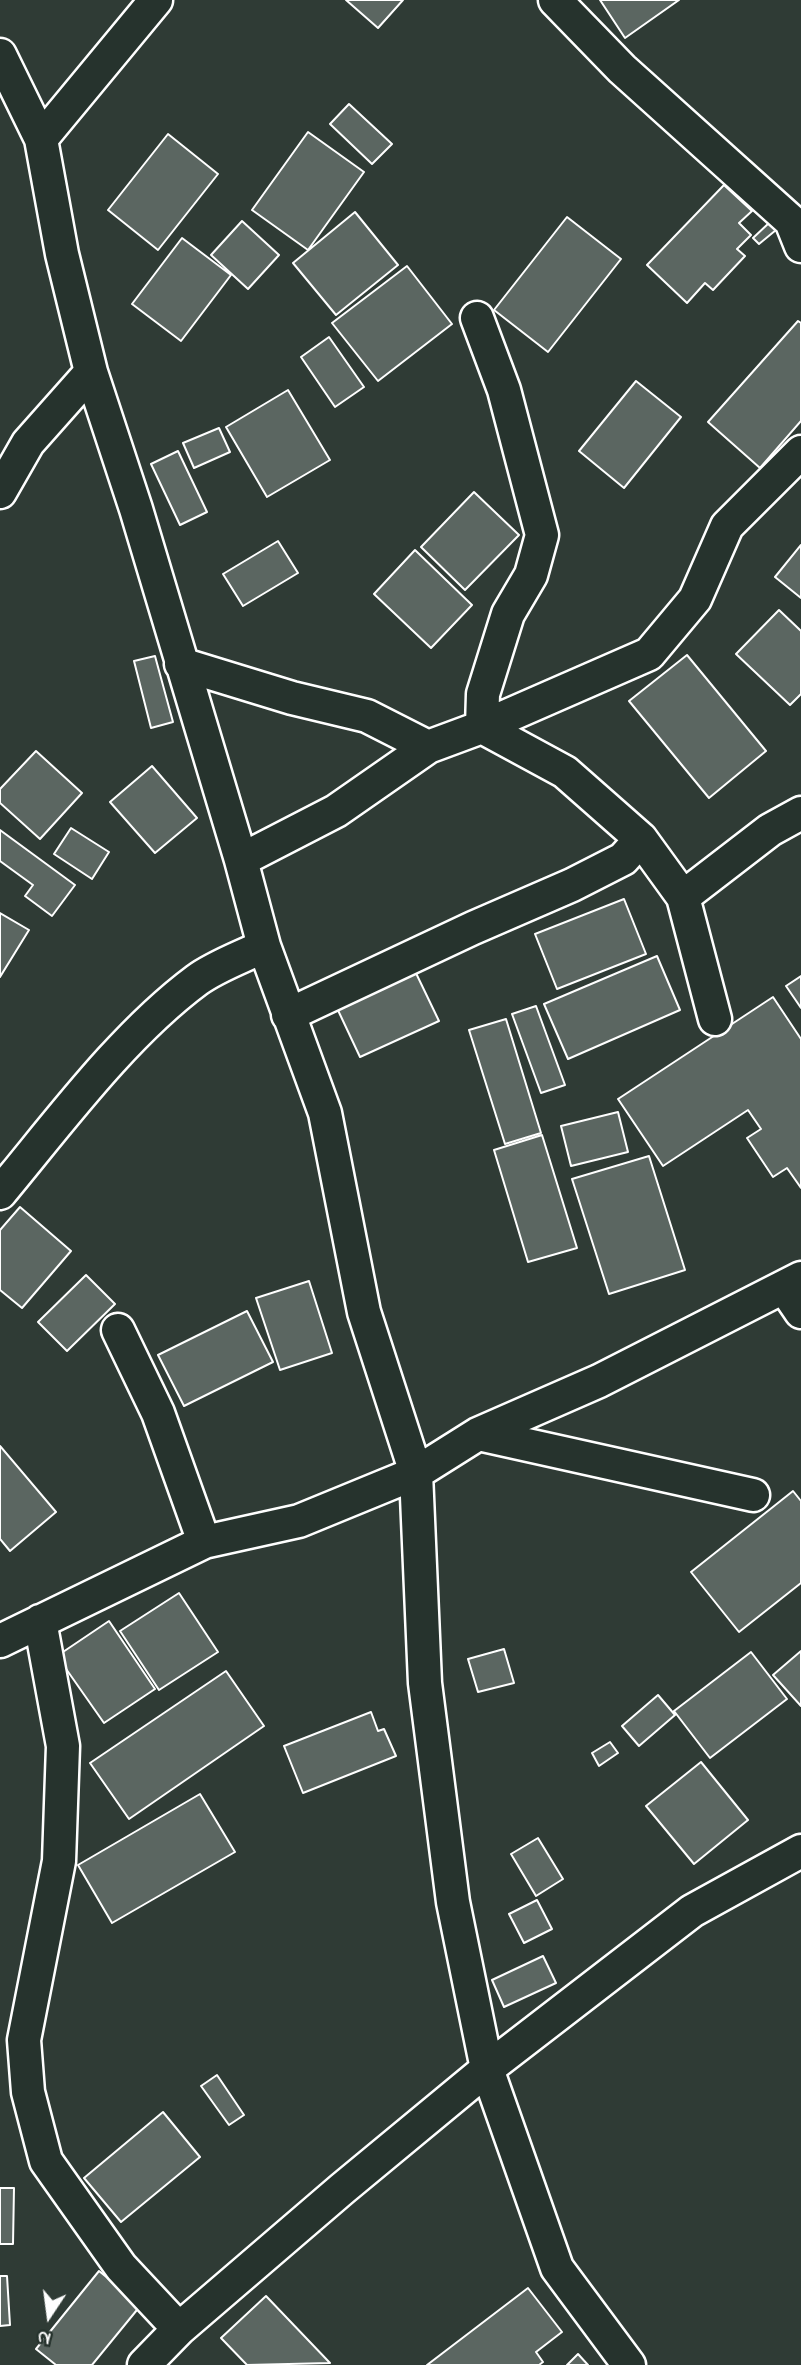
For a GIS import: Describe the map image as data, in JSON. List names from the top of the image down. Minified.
{"north":"bottom"}
